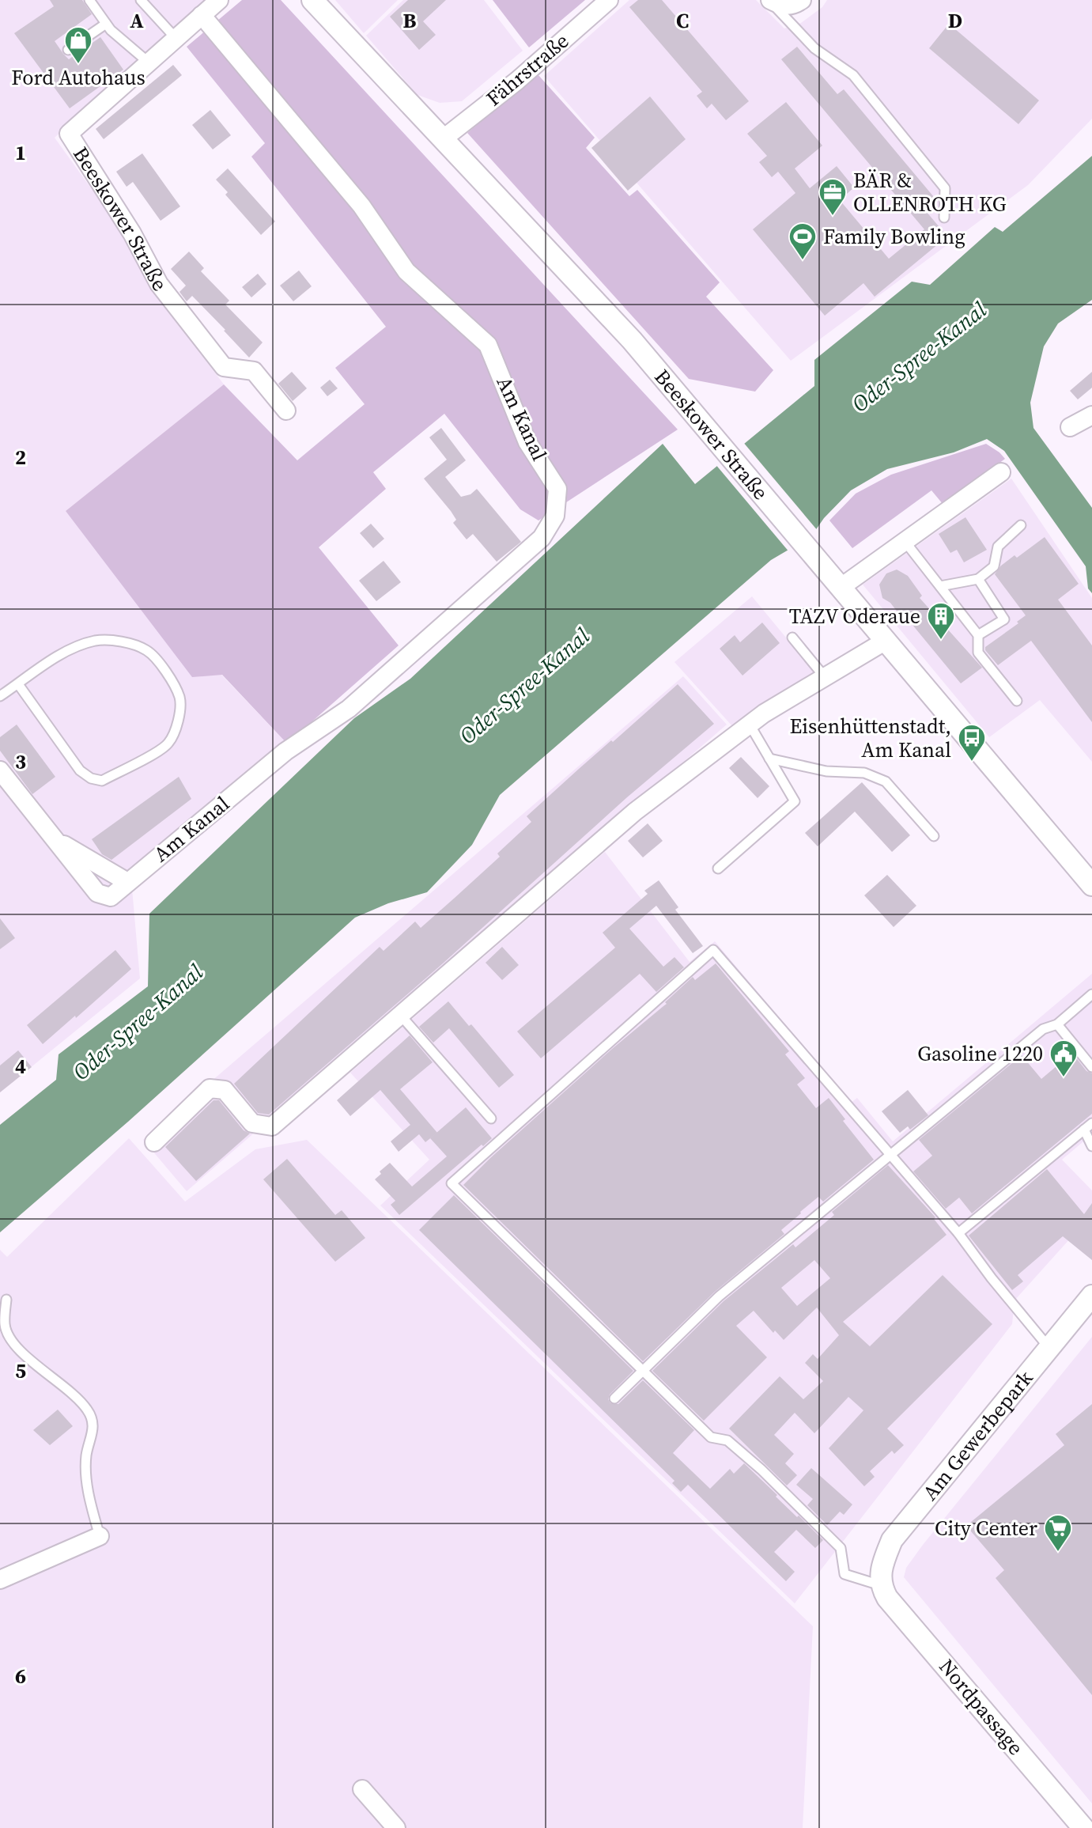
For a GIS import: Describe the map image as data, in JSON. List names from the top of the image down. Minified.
{"streets":{"street":["Fährstraße","Beeskower Straße","Am Kanal","Am Gewerbepark","Nordpassage"]},"crossings":[["Fährstraße","Beeskower Straße"],["Beeskower Straße","Am Kanal"],["Am Gewerbepark","Nordpassage"]],"water":["Oder-Spree-Kanal"],"places":{"shop":["Ford Autohaus"],"office":["BÄR & OLLENROTH KG"],"sports":["Family Bowling"],"building":["TAZV Oderaue"],"bus stop":["Eisenhüttenstadt, Am Kanal"],"public building":["Gasoline 1220"],"supermarket":["City Center"]},"grid":{"columns":["A","B","C","D"],"rows":["1","2","3","4","5","6"]}}
